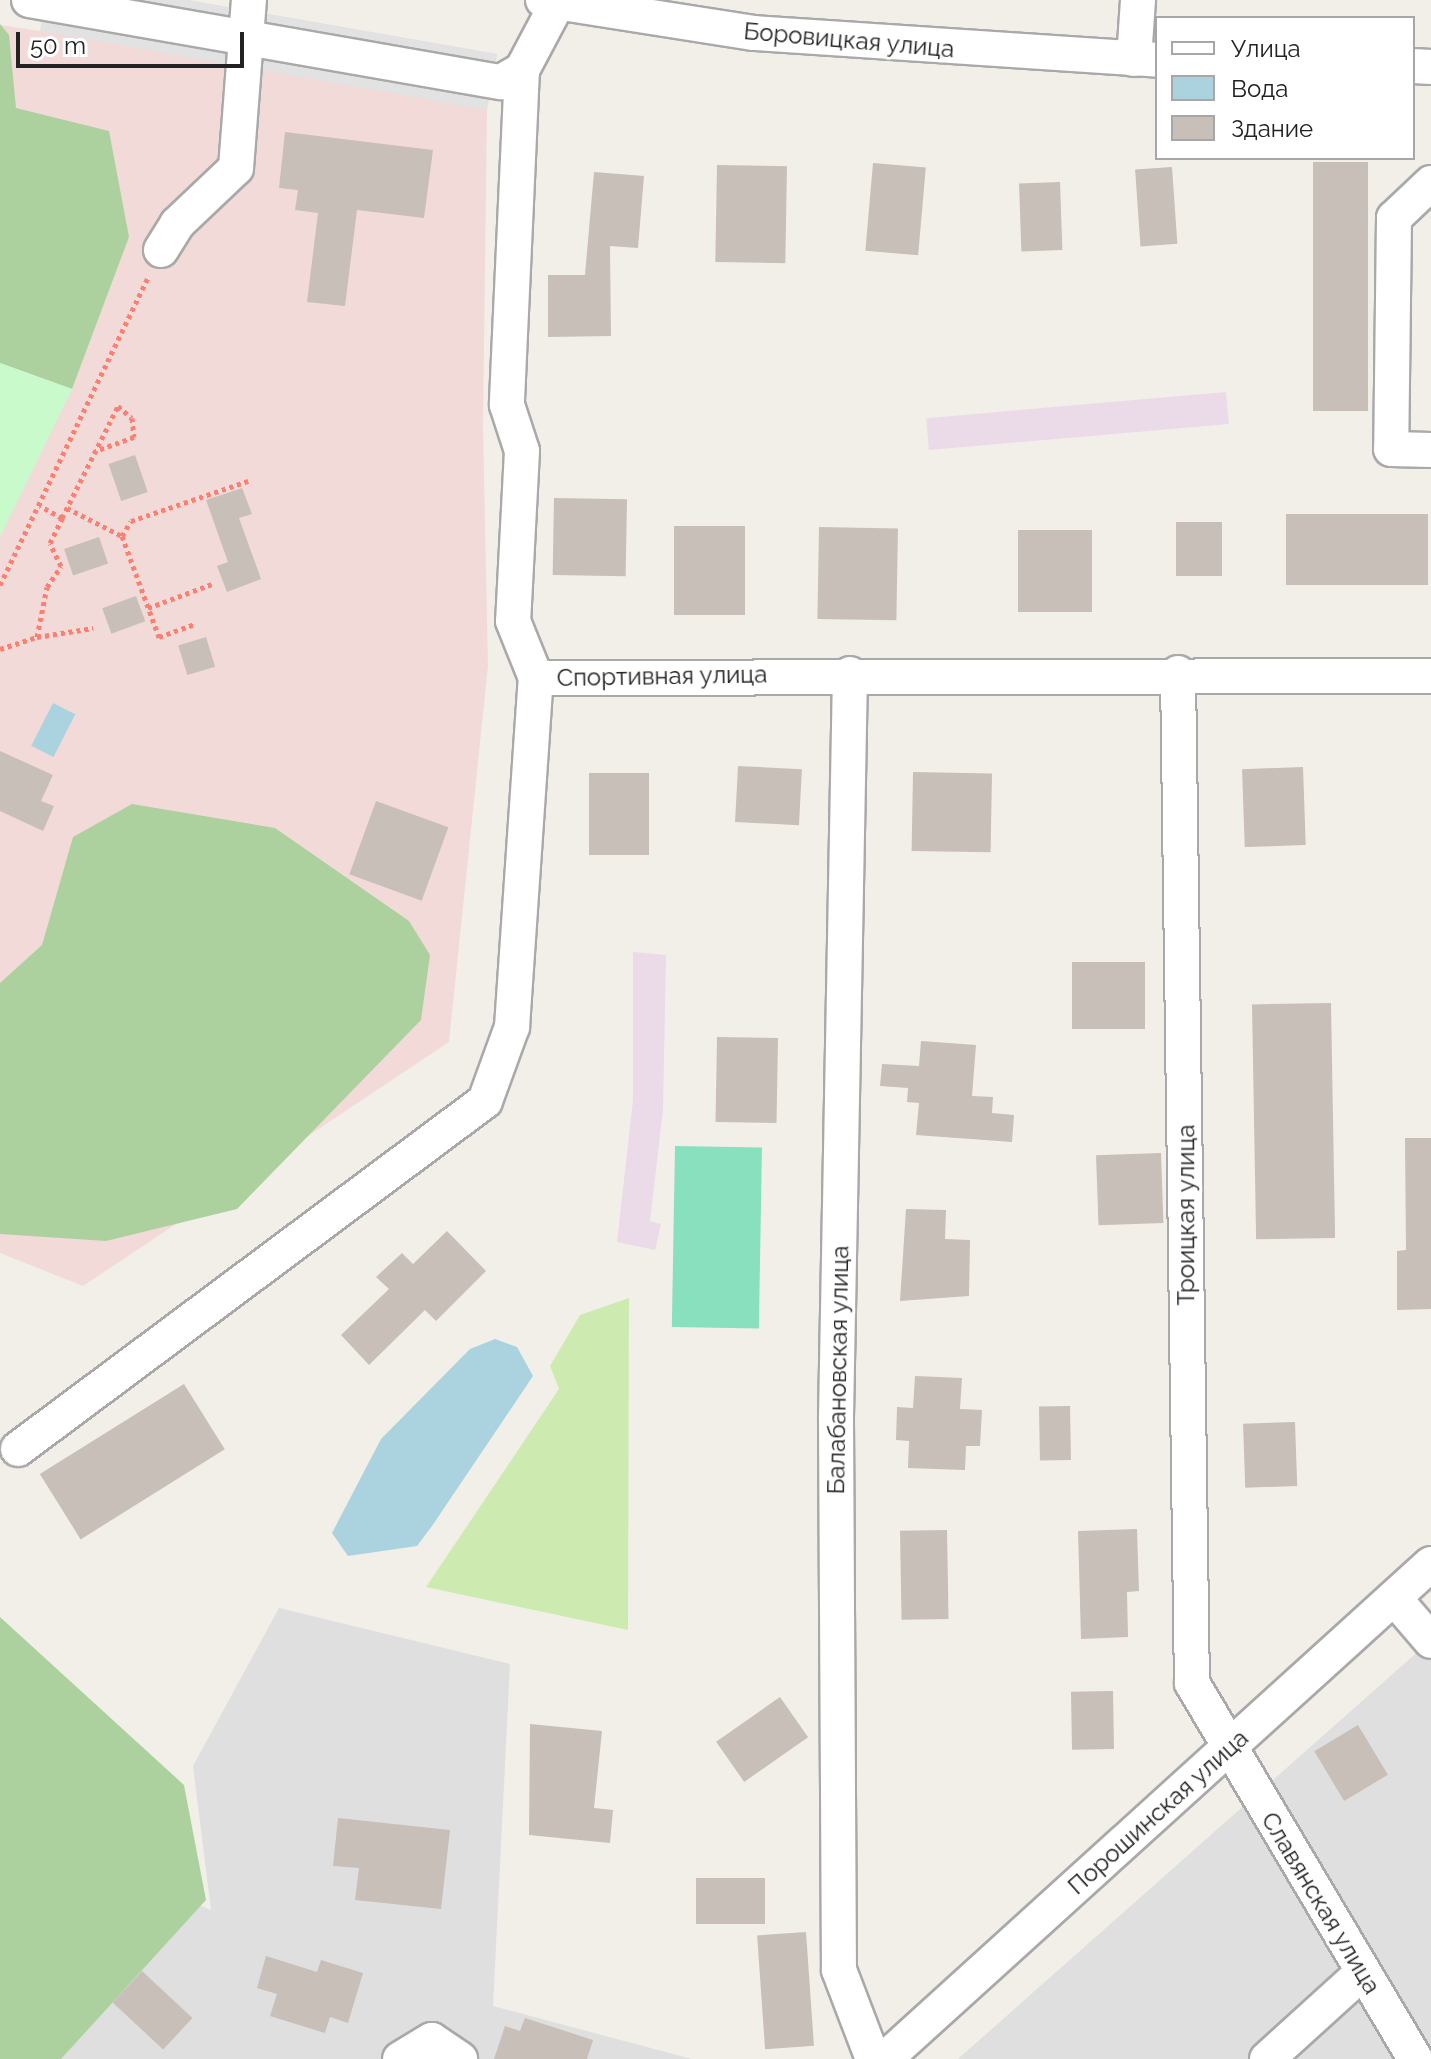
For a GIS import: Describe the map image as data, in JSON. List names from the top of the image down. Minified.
{"streets":{"street":["Боровицкая улица","Спортивная улица","Троицкая улица","Балабановская улица","Порошинская улица","Славянская улица"]},"crossings":[["Боровицкая улица","Спортивная улица"],["Спортивная улица","Троицкая улица"],["Спортивная улица","Балабановская улица"],["Троицкая улица","Порошинская улица"],["Троицкая улица","Славянская улица"],["Порошинская улица","Славянская улица"]],"legend":["Улица","Вода","Здание"],"scale_bar":"50 m"}
